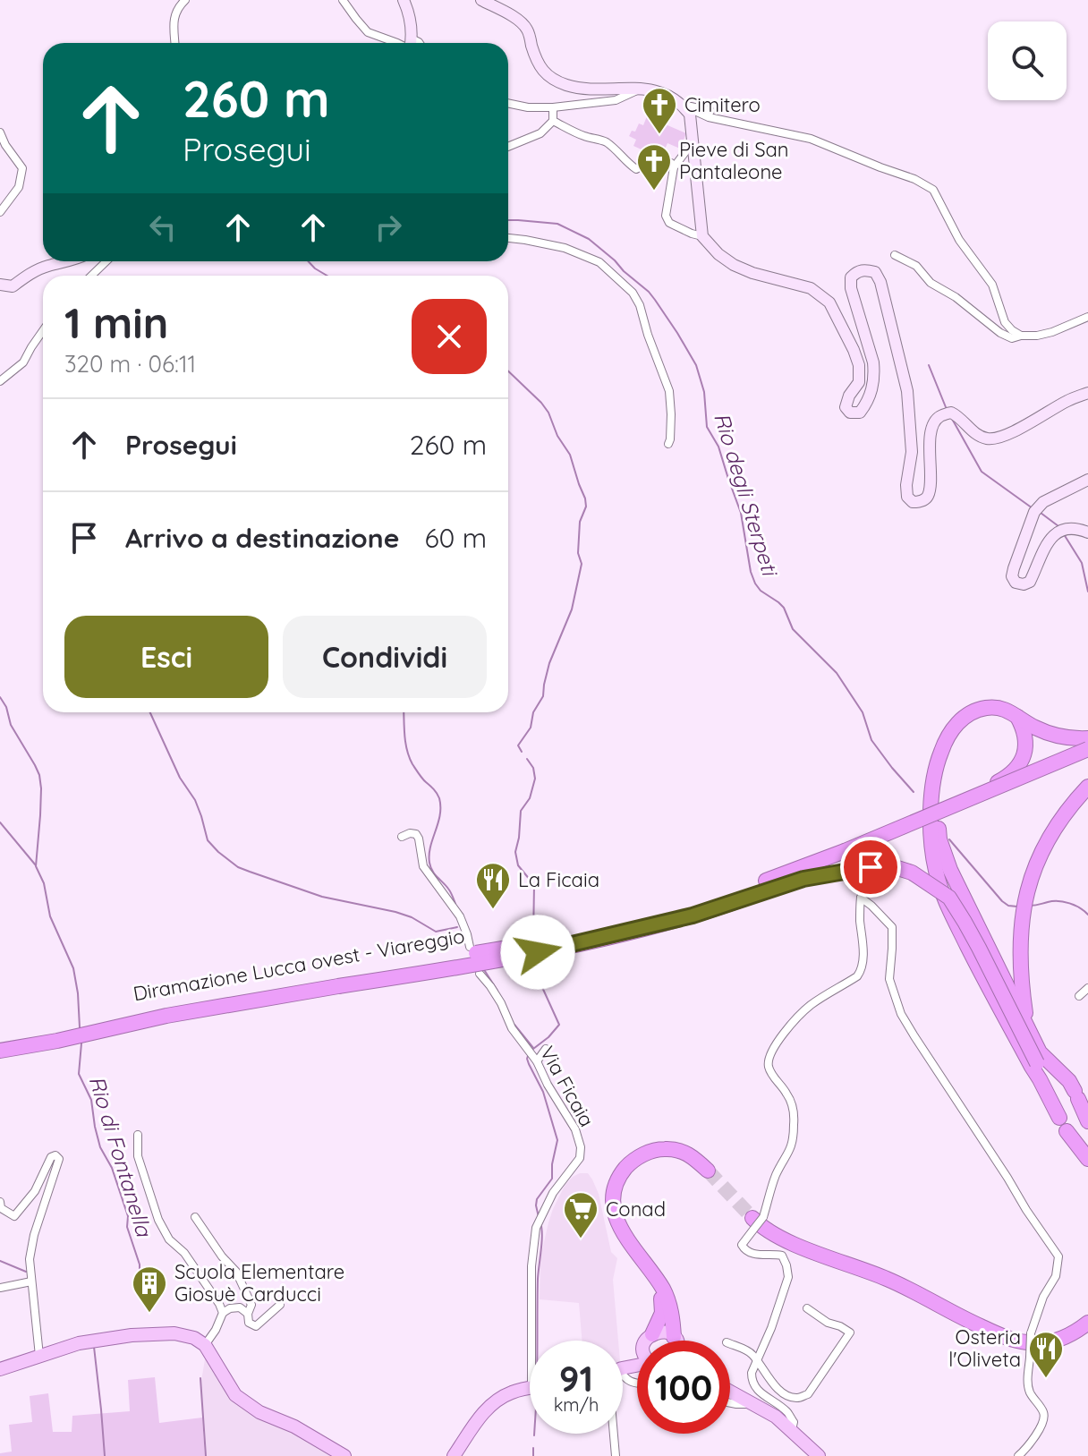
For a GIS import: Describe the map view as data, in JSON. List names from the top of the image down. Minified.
{"streets":{"highway":["Diramazione Lucca ovest - Viareggio"],"street":["Via Ficaia"]},"water":["Rio degli Sterpeti","Rio di Fontanella"],"places":{"church":["Cimitero","Pieve di San Pantaleone"],"restaurant":["La Ficaia","Osteria l'Oliveta"],"supermarket":["Conad"],"building":["Scuola Elementare Giosuè Carducci"]},"page":{"turn":["260 m","Prosegui"],"heading":["1 min","320 m · 06:11"],"list":[{"name":"Prosegui","value":"260 m"},{"name":"Arrivo a destinazione","value":"60 m"}],"buttons":["Esci","Condividi"],"speed":"91 km/h","limit":"100"}}
